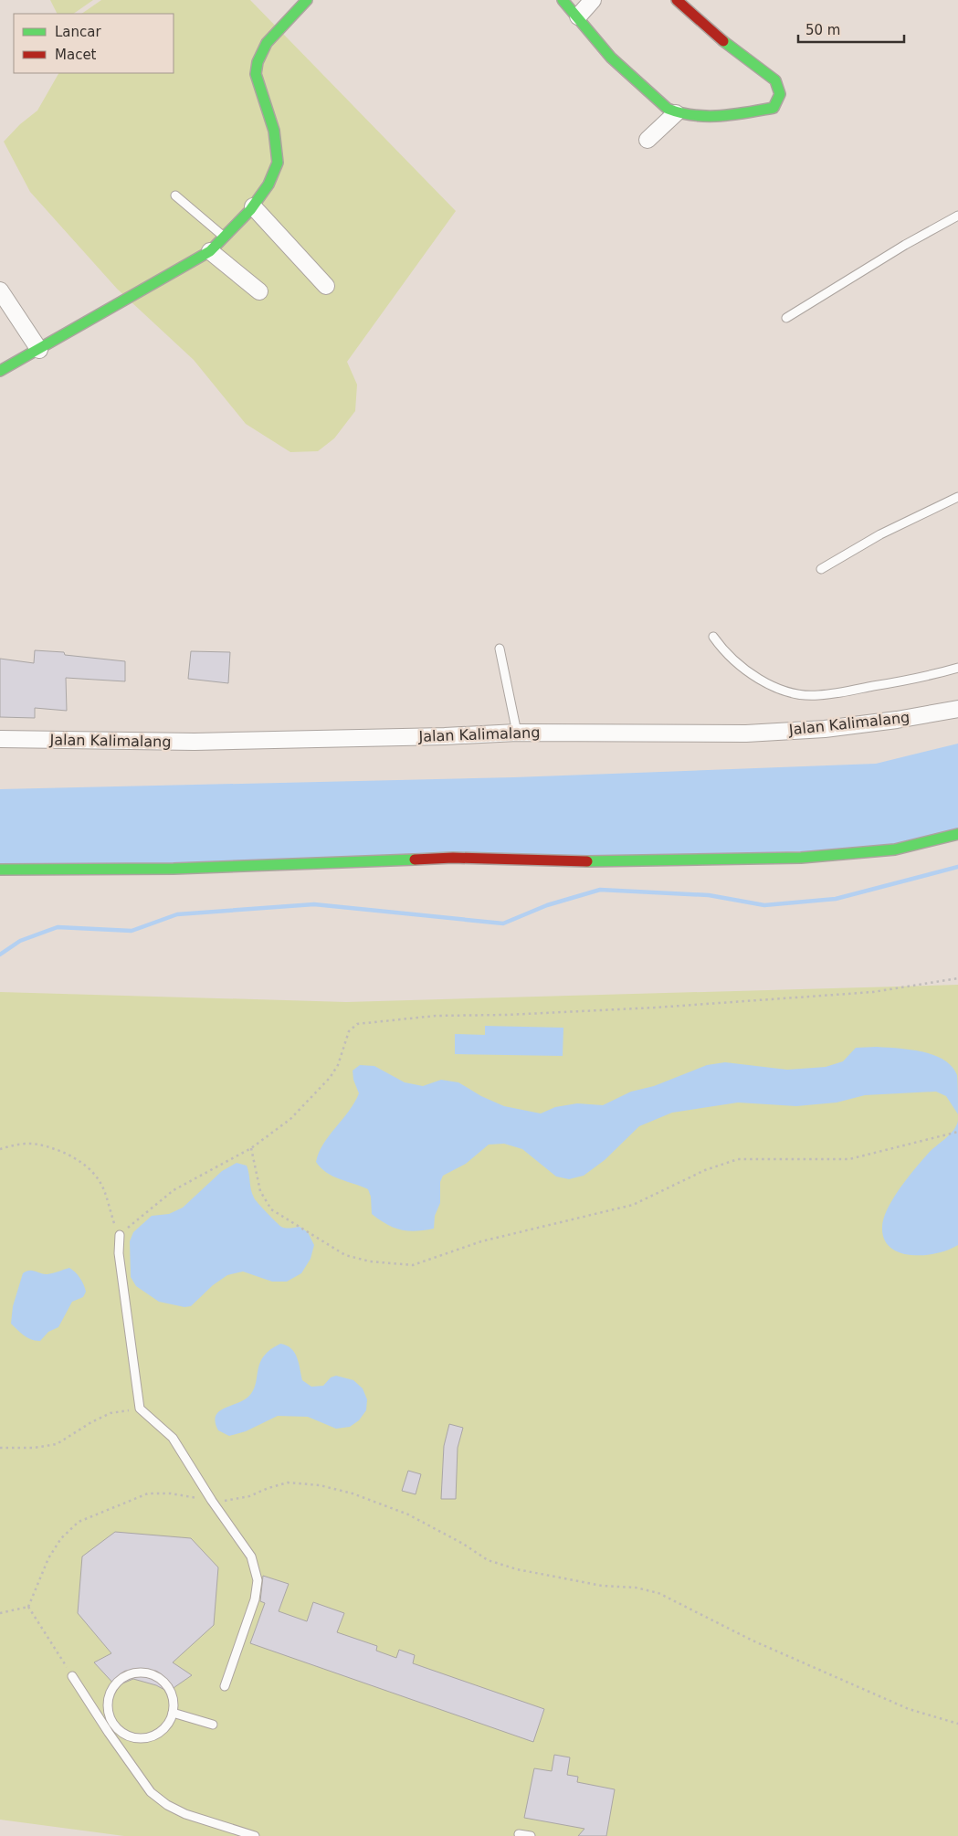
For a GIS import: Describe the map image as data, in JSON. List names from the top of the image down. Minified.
{"streets":{"street":["Jalan Kalimalang"]},"legend":["Lancar","Macet"],"scale_bar":"50 m"}
